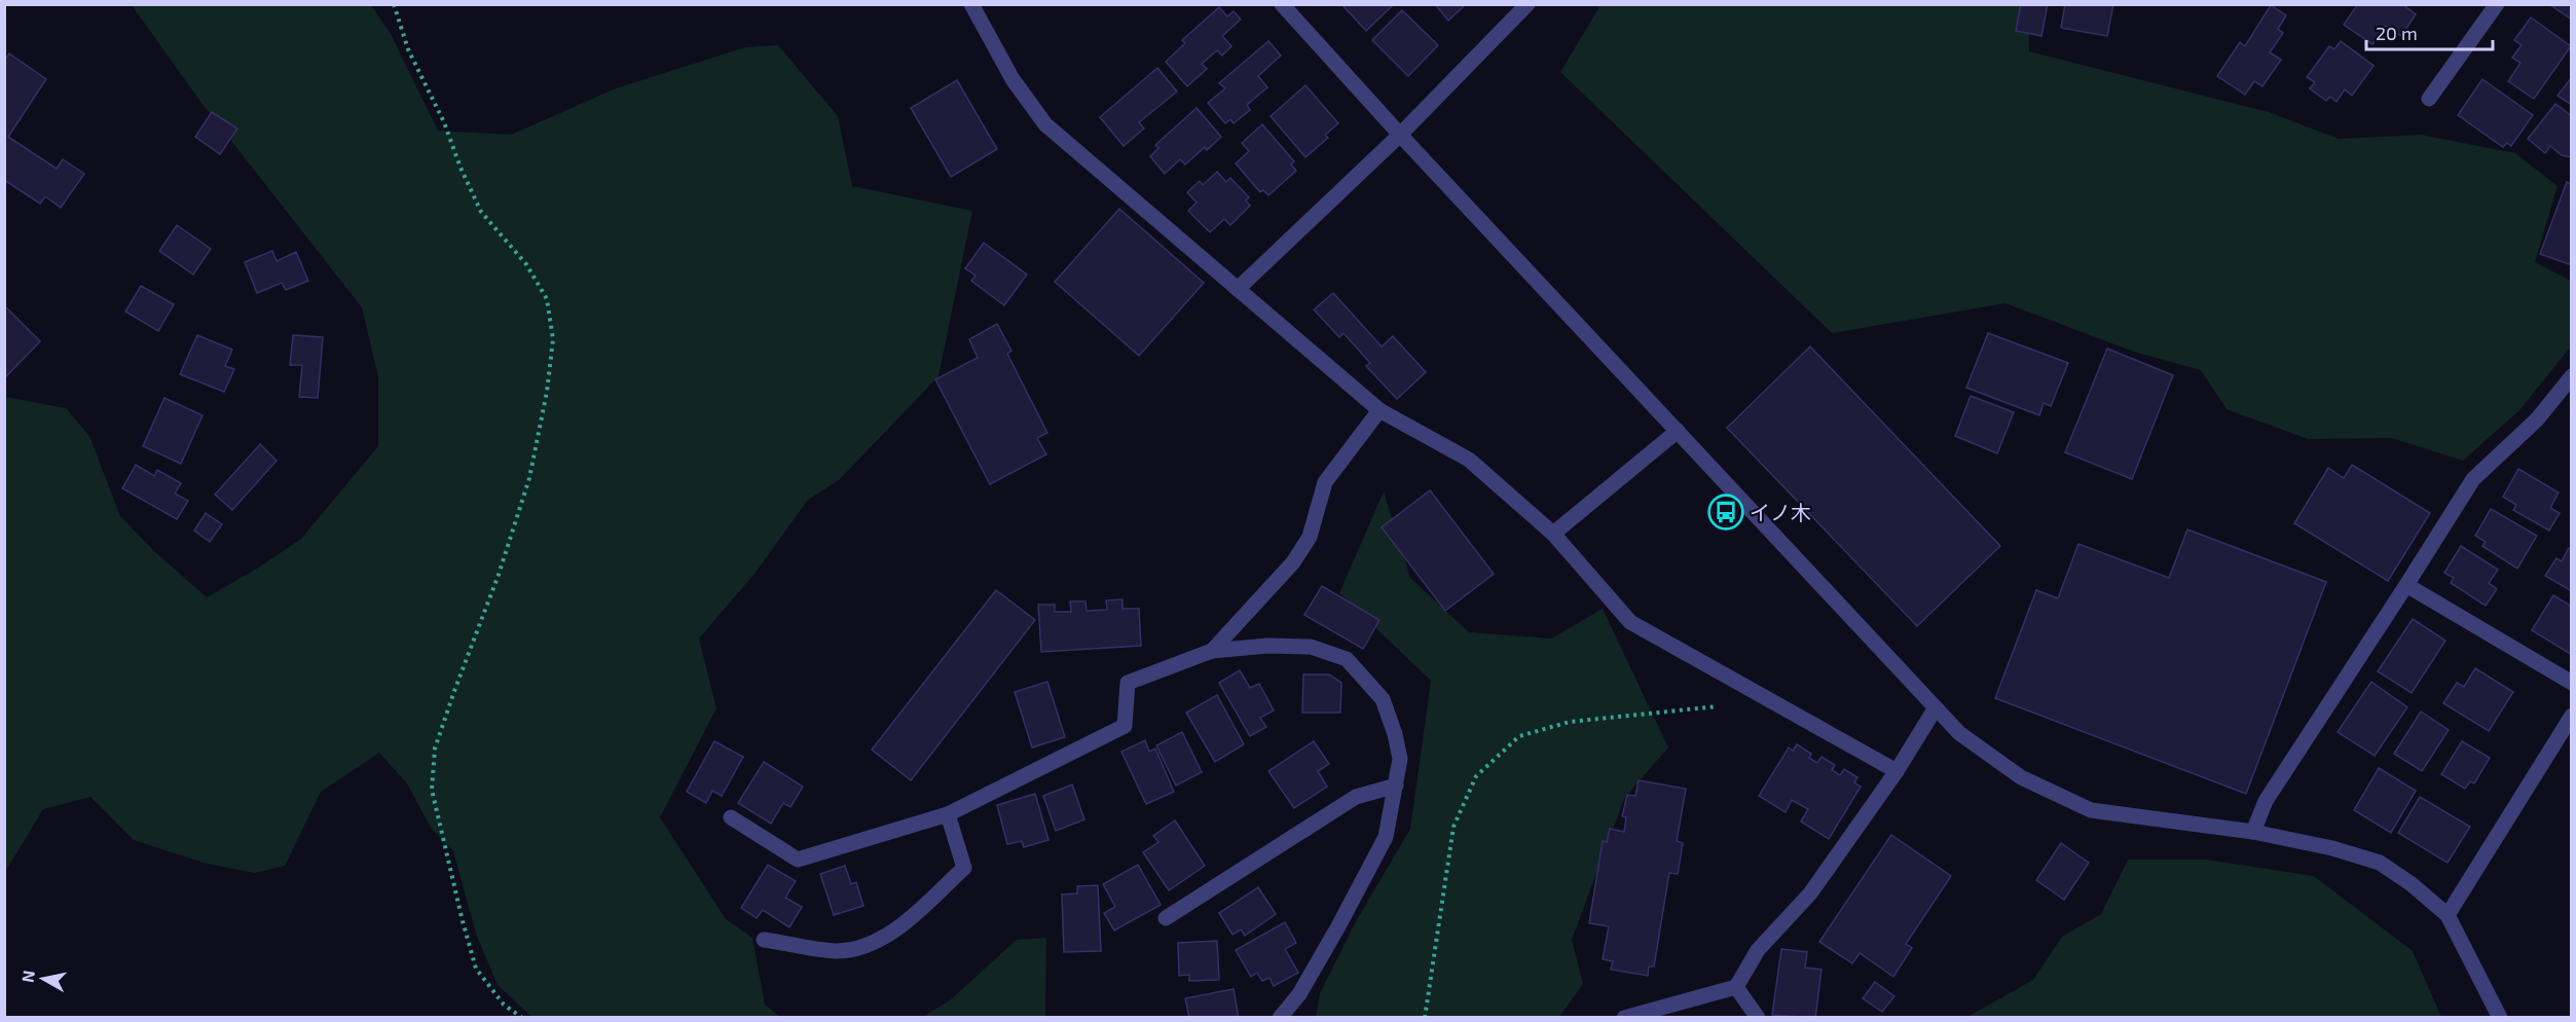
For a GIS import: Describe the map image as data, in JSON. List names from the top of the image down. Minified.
{"places":{"bus stop":["イノ木"]},"scale_bar":"20 m","north":"left"}
